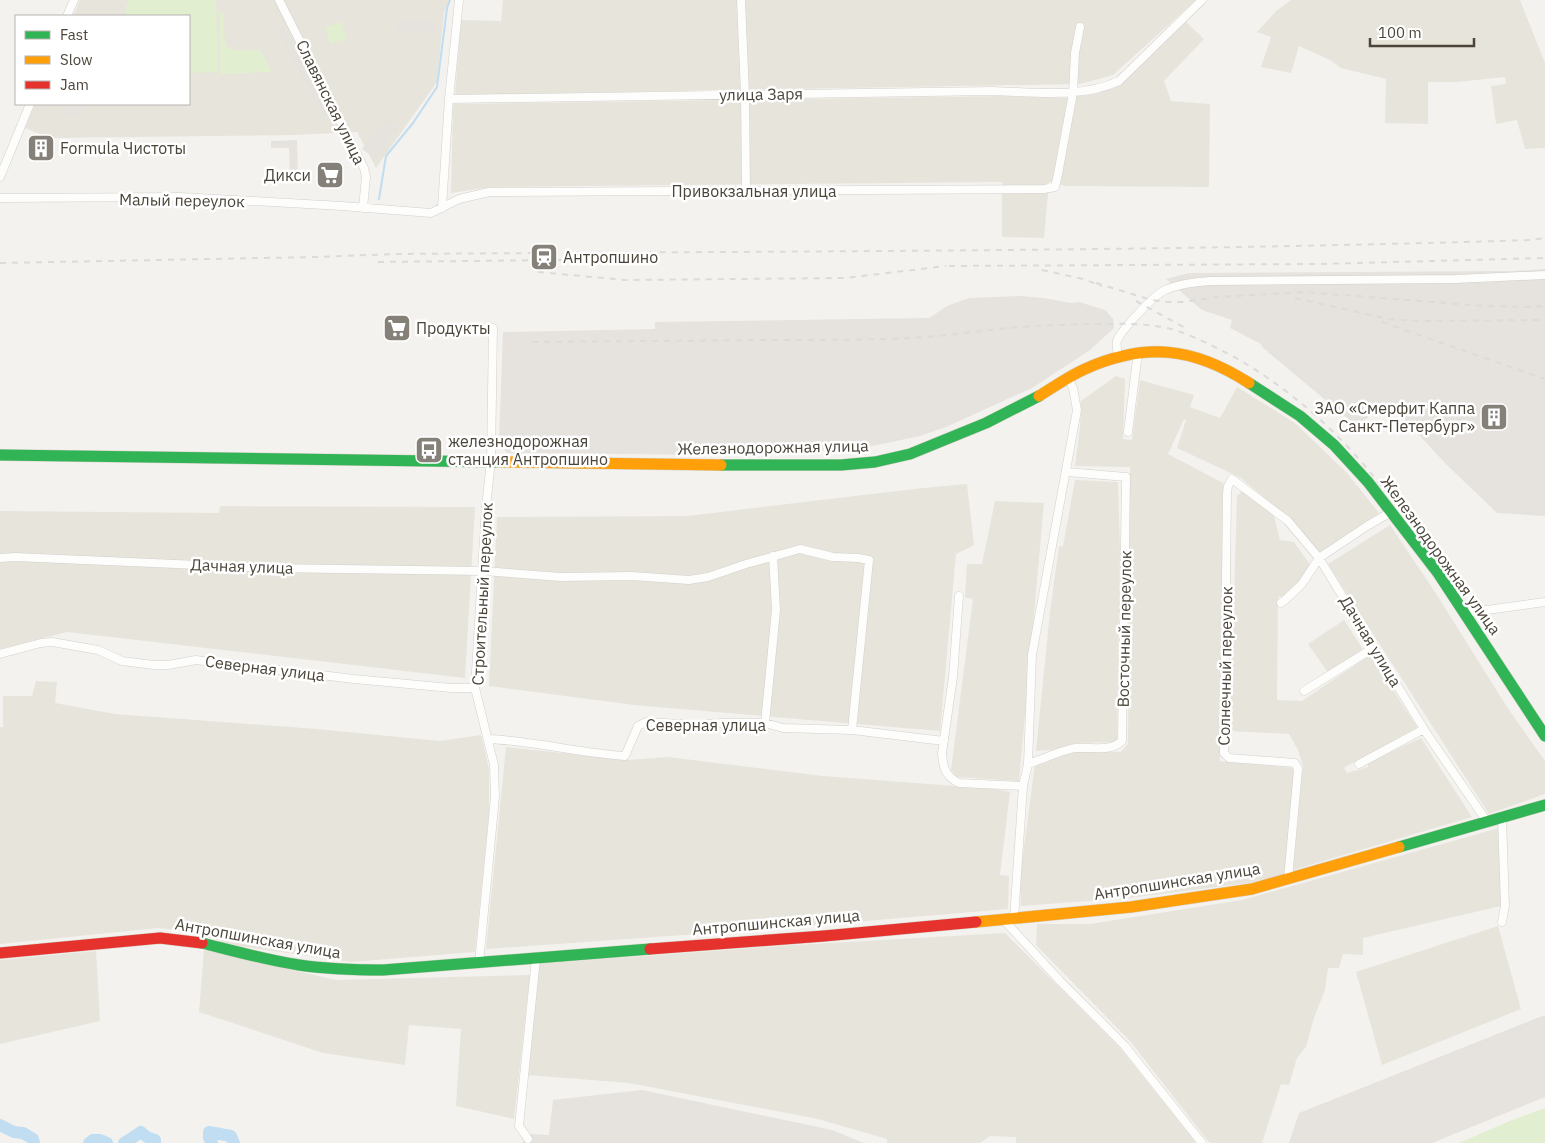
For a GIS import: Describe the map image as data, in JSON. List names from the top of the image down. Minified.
{"streets":{"street":["улица Заря","Славянская улица","Привокзальная улица","Малый переулок","Железнодорожная улица","Дачная улица","Строительный переулок","Восточный переулок","Солнечный переулок","Северная улица","Антропшинская улица"]},"crossings":[["улица Заря","Привокзальная улица"],["Славянская улица","Привокзальная улица"],["Славянская улица","Малый переулок"],["Привокзальная улица","Малый переулок"],["Железнодорожная улица","Строительный переулок"],["Дачная улица","Строительный переулок"],["Дачная улица","Солнечный переулок"],["Дачная улица","Антропшинская улица"],["Строительный переулок","Северная улица"],["Строительный переулок","Антропшинская улица"],["Солнечный переулок","Антропшинская улица"]],"places":{"building":["Formula Чистоты","ЗАО «Смерфит Каппа Санкт-Петербург»"],"supermarket":["Дикси","Продукты"],"station":["Антропшино"],"bus stop":["железнодорожная станция Антропшино"]},"legend":["Fast","Slow","Jam"],"scale_bar":"100 m"}
